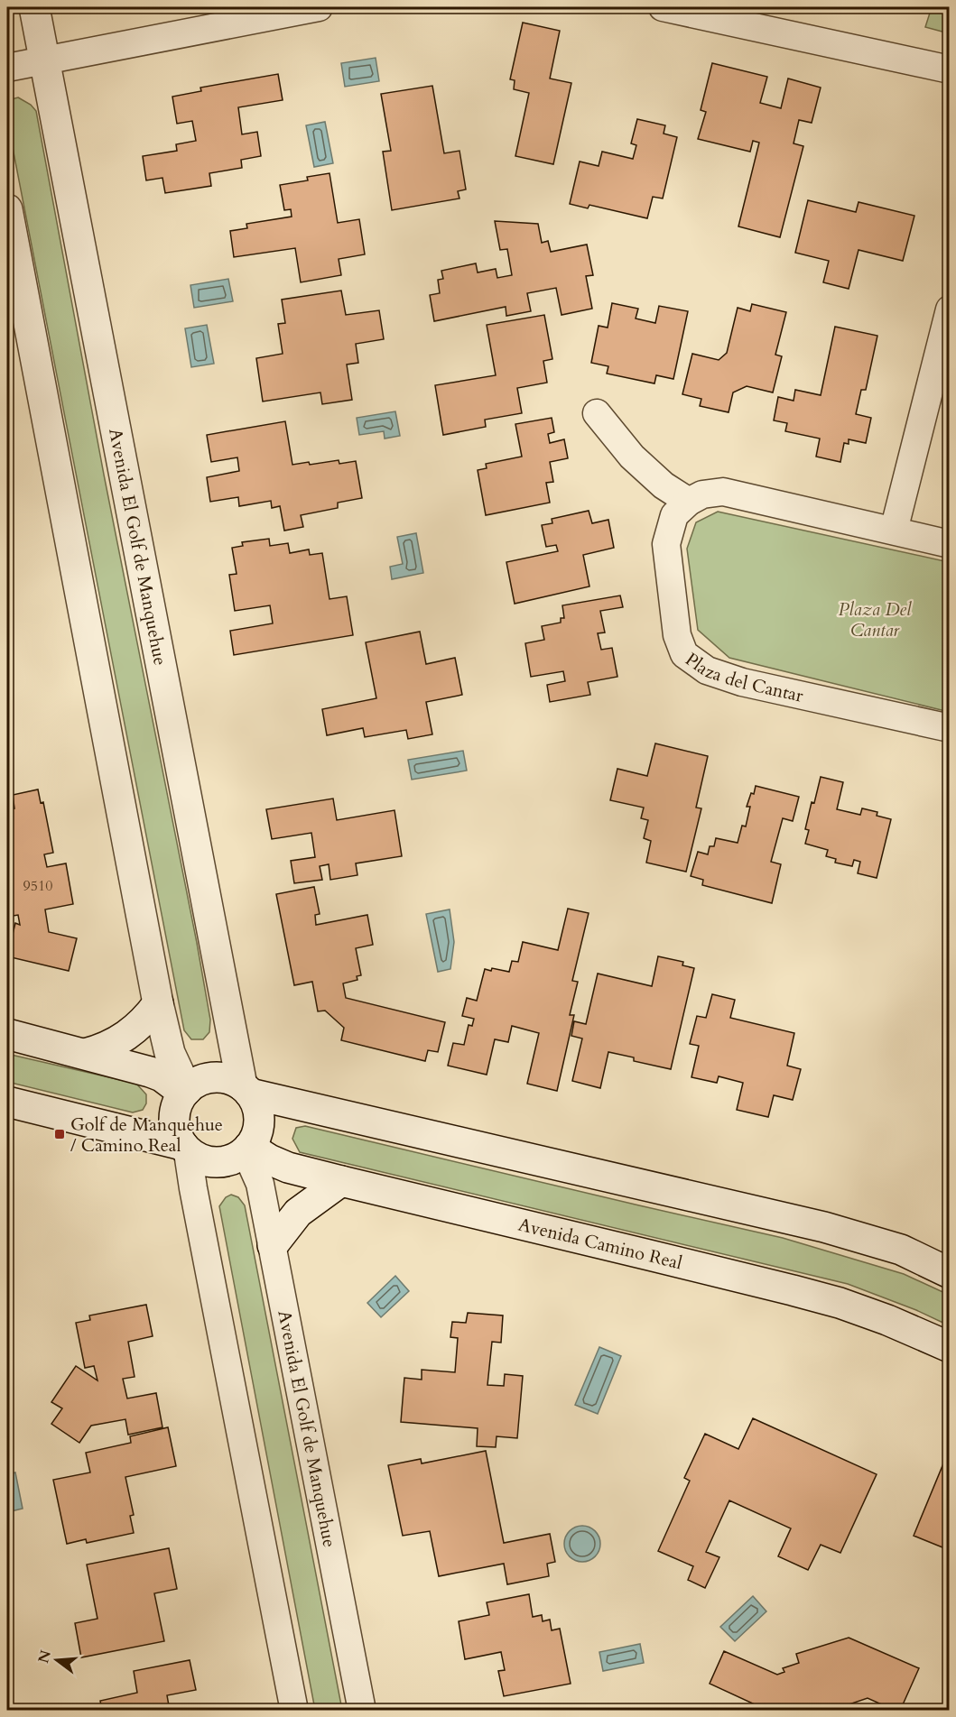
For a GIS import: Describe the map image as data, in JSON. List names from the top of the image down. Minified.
{"streets":{"main road":["Avenida El Golf de Manquehue","Avenida Camino Real"],"street":["Plaza del Cantar"]},"crossings":[["Avenida El Golf de Manquehue","Avenida Camino Real"]],"parks":["Plaza Del Cantar"],"places":{"transit":["Golf de Manquehue / Camino Real"]},"house_numbers":["9510"],"north":"left"}
